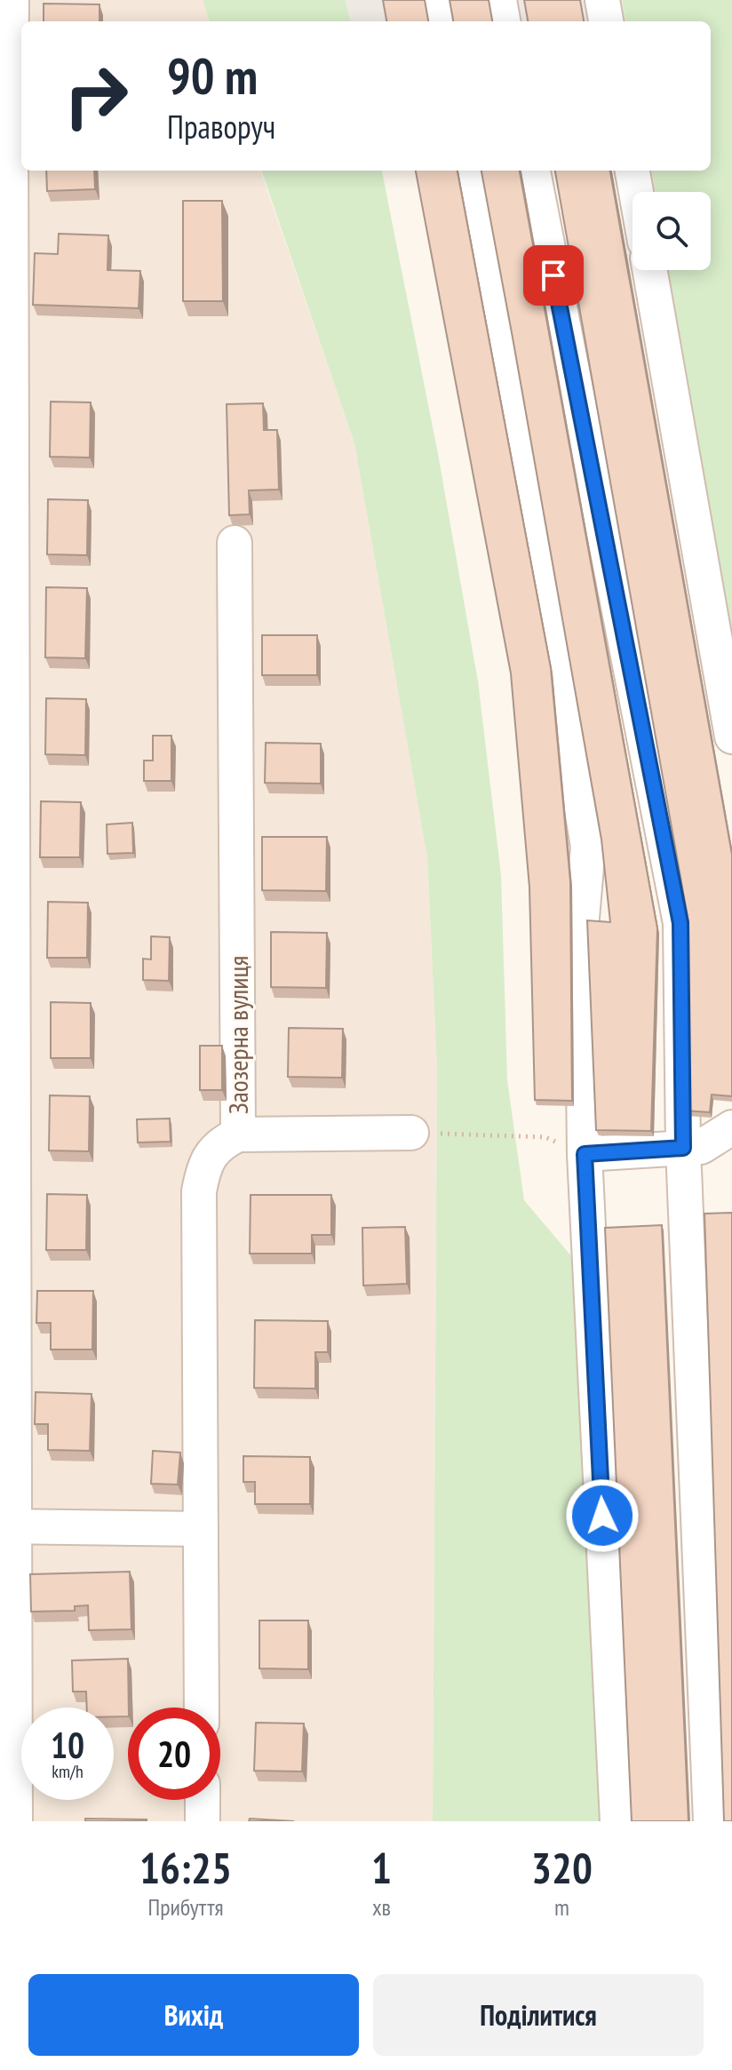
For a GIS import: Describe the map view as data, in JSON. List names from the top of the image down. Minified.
{"streets":{"street":["Заозерна вулиця"]},"page":{"turn":["90 m","Праворуч"],"speed":"10 km/h","limit":"20","eta":["16:25","Прибуття","1","хв","320","m"],"buttons":["Вихід","Поділитися"]}}
